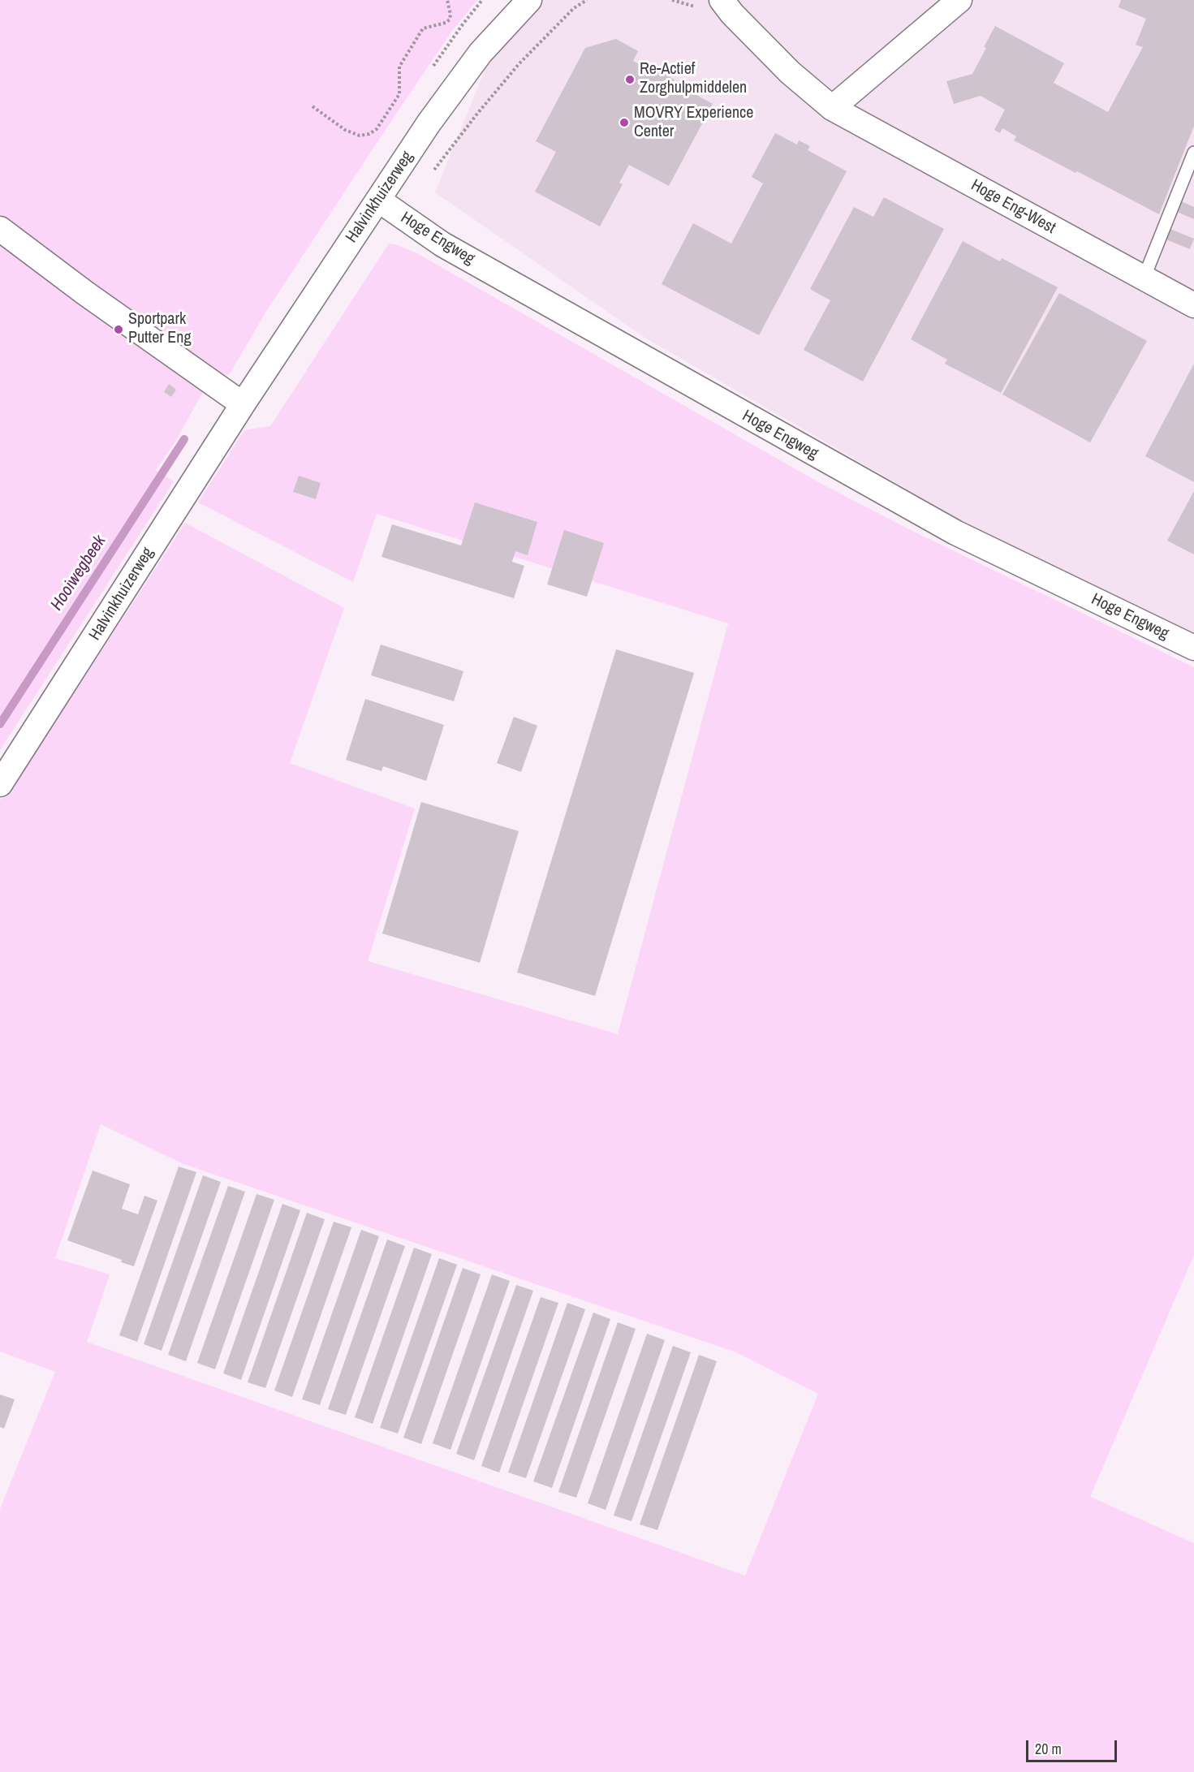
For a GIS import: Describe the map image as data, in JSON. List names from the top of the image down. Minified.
{"streets":{"street":["Halvinkhuizerweg","Hoge Eng-West","Hoge Engweg"]},"crossings":[["Halvinkhuizerweg","Hoge Engweg"]],"water":["Hooiwegbeek"],"places":["Re-Actief Zorghulpmiddelen","MOVRY Experience Center","Sportpark Putter Eng"],"scale_bar":"20 m"}
